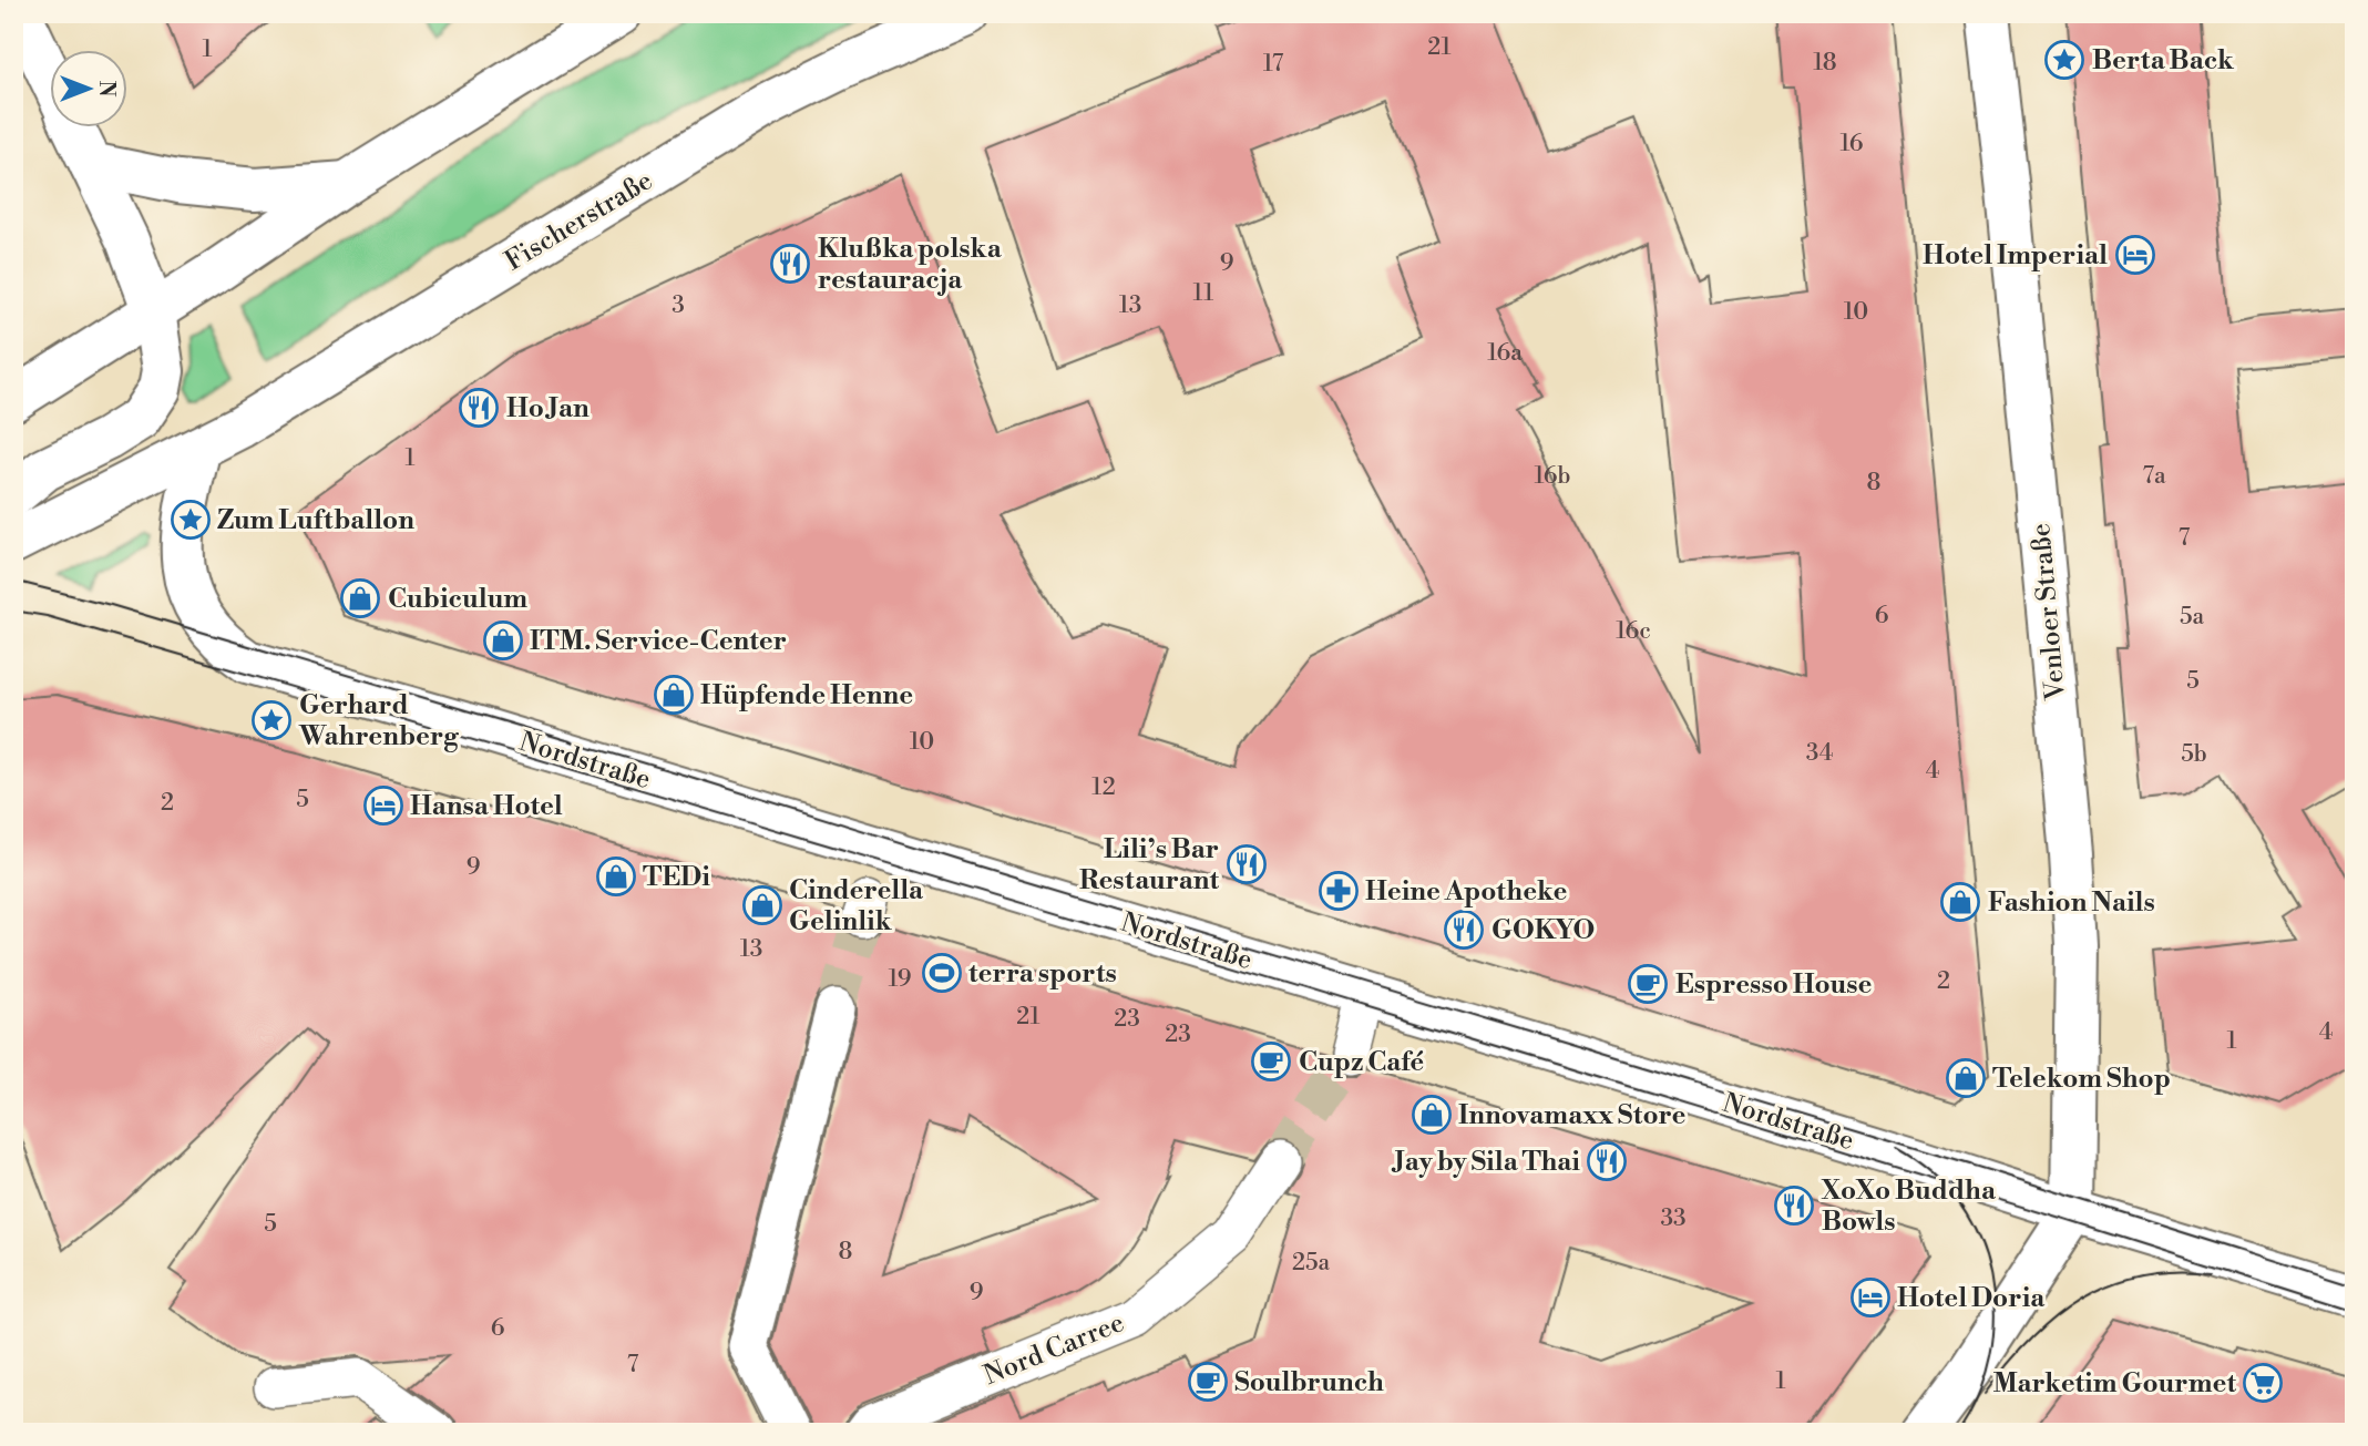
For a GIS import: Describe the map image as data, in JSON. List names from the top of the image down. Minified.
{"streets":{"street":["Fischerstraße","Venloer Straße","Nordstraße","Nord Carree"]},"crossings":[["Fischerstraße","Nordstraße"],["Venloer Straße","Nordstraße"]],"places":{"place":["Berta Back","Zum Luftballon","Gerhard Wahrenberg"],"hotel":["Hotel Imperial","Hansa Hotel","Hotel Doria"],"restaurant":["Klußka polska restauracja","Ho Jan","Lili’s Bar Restaurant","GOKYO","Jay by Sila Thai","XoXo Buddha Bowls"],"shop":["Cubiculum","ITM. Service-Center","Hüpfende Henne","TEDi","Fashion Nails","Cinderella Gelinlik","Telekom Shop","Innovamaxx Store"],"pharmacy":["Heine Apotheke"],"sports":["terra sports"],"cafe":["Espresso House","Cupz Café","Soulbrunch"],"supermarket":["Marketim Gourmet"]},"house_numbers":["21","1","18","17","16","9","11","3","13","10","16a","1","16b","7a","8","7","6","5a","16c","5","10","34","5b","4","12","5","2","9","13","19","2","21","23","4","23","1","33","5","8","25a","9","6","7","1"],"north":"right"}
